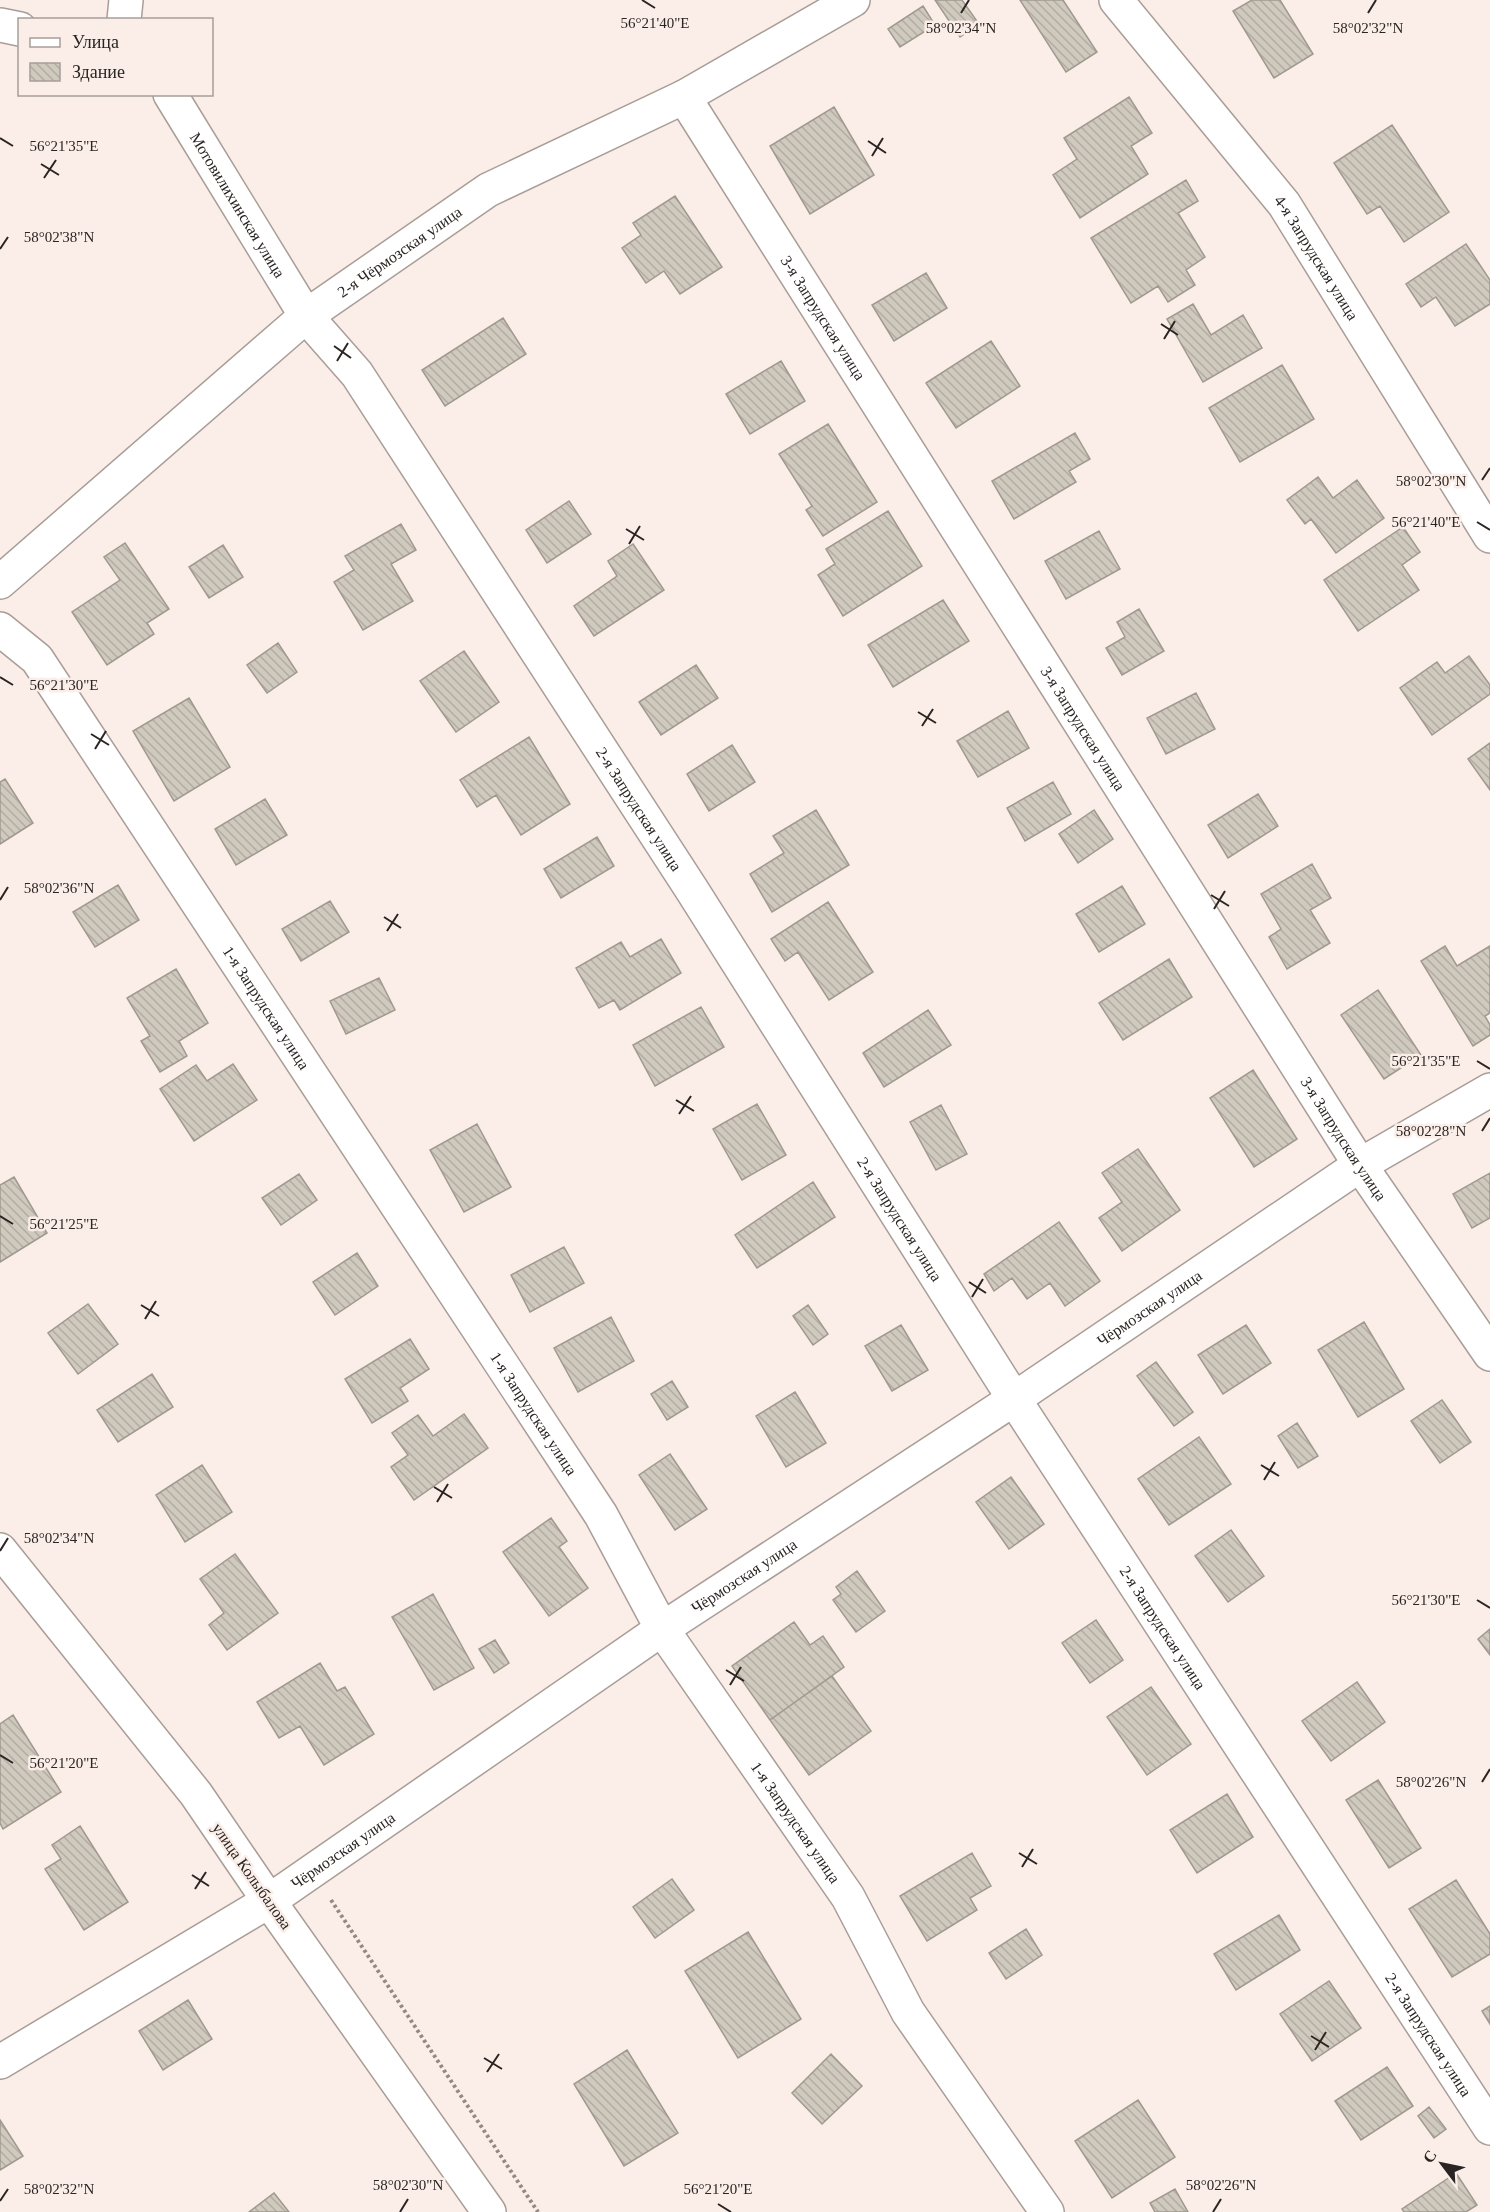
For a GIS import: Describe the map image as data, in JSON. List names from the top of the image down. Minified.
{"streets":{"street":["Мотовилихинская улица","2-я Чёрмозская улица","4-я Запрудская улица","3-я Запрудская улица","2-я Запрудская улица","1-я Запрудская улица","Чёрмозская улица","улица Колыбалова"]},"crossings":[["Мотовилихинская улица","2-я Чёрмозская улица"],["Мотовилихинская улица","2-я Запрудская улица"],["2-я Чёрмозская улица","3-я Запрудская улица"],["2-я Чёрмозская улица","2-я Запрудская улица"],["3-я Запрудская улица","Чёрмозская улица"],["2-я Запрудская улица","Чёрмозская улица"],["1-я Запрудская улица","Чёрмозская улица"],["Чёрмозская улица","улица Колыбалова"]],"legend":["Улица","Здание"],"north":"top left","coordinates":["56°21'40\"E","58°02'34\"N","58°02'32\"N","56°21'35\"E","58°02'38\"N","58°02'30\"N","56°21'30\"E","58°02'36\"N","58°02'28\"N","56°21'25\"E","56°21'20\"E","58°02'26\"N"]}
